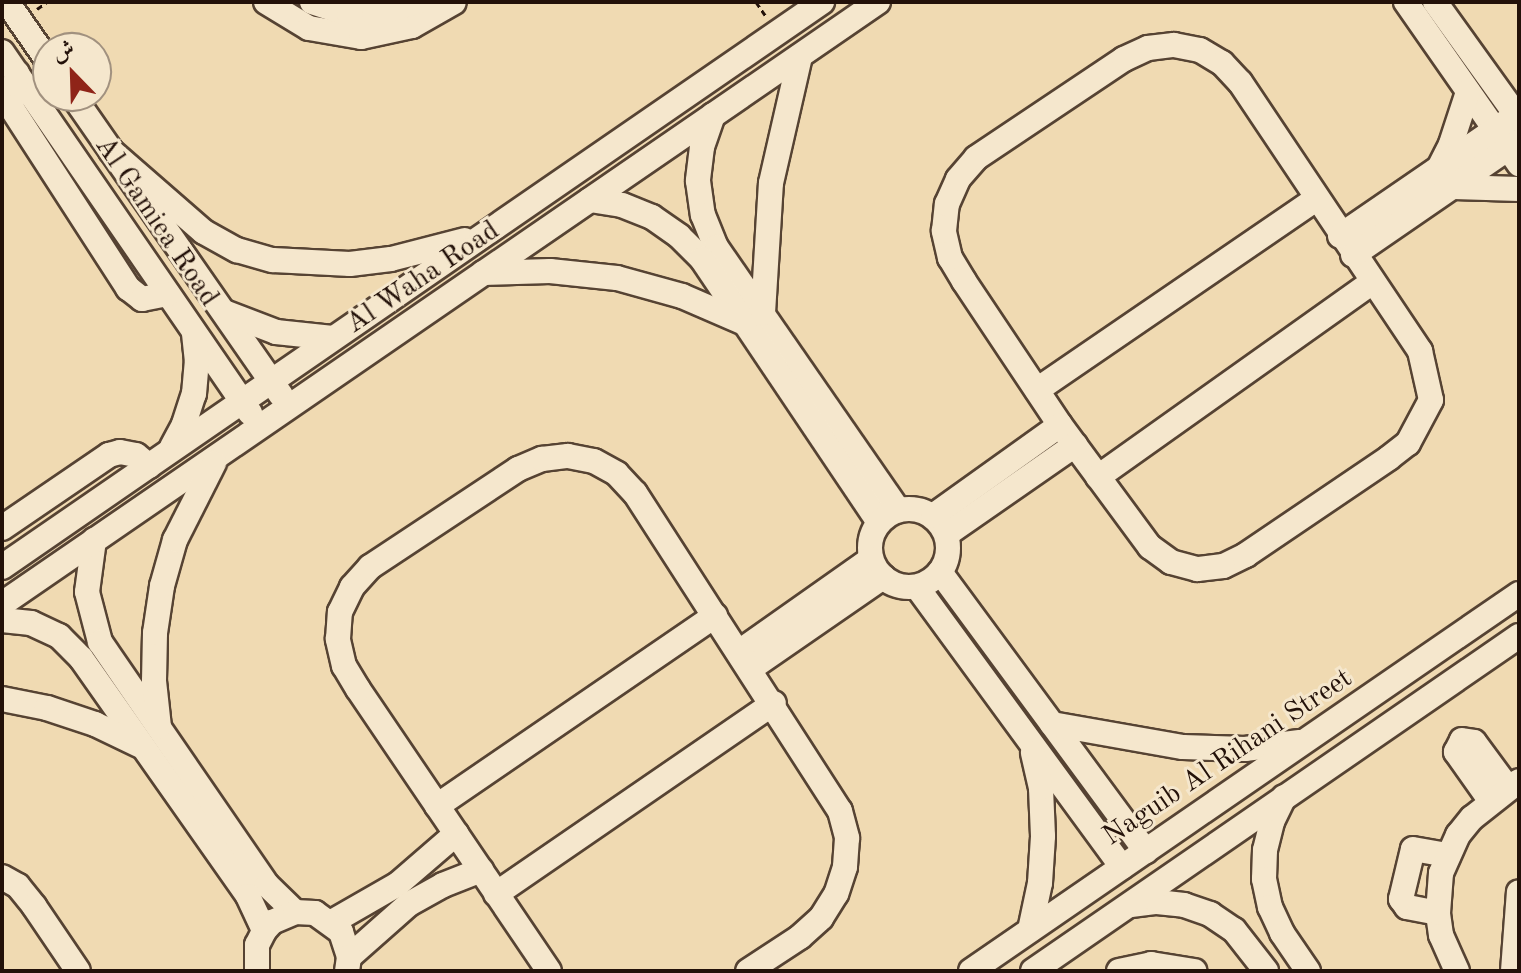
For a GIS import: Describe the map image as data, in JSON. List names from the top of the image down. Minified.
{"streets":{"street":["Al Gamiea Road","Al Waha Road","Naguib Al Rihani Street"]},"crossings":[["Al Gamiea Road","Al Waha Road"]],"north":"top left"}
